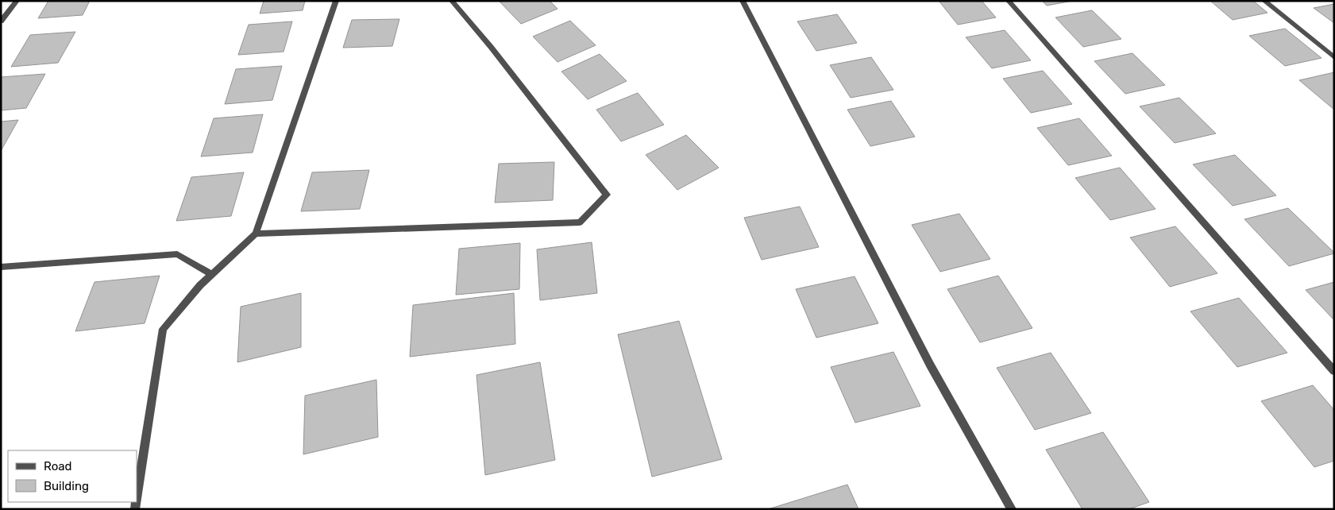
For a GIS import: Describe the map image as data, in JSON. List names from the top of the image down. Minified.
{"legend":["Road","Building"]}
